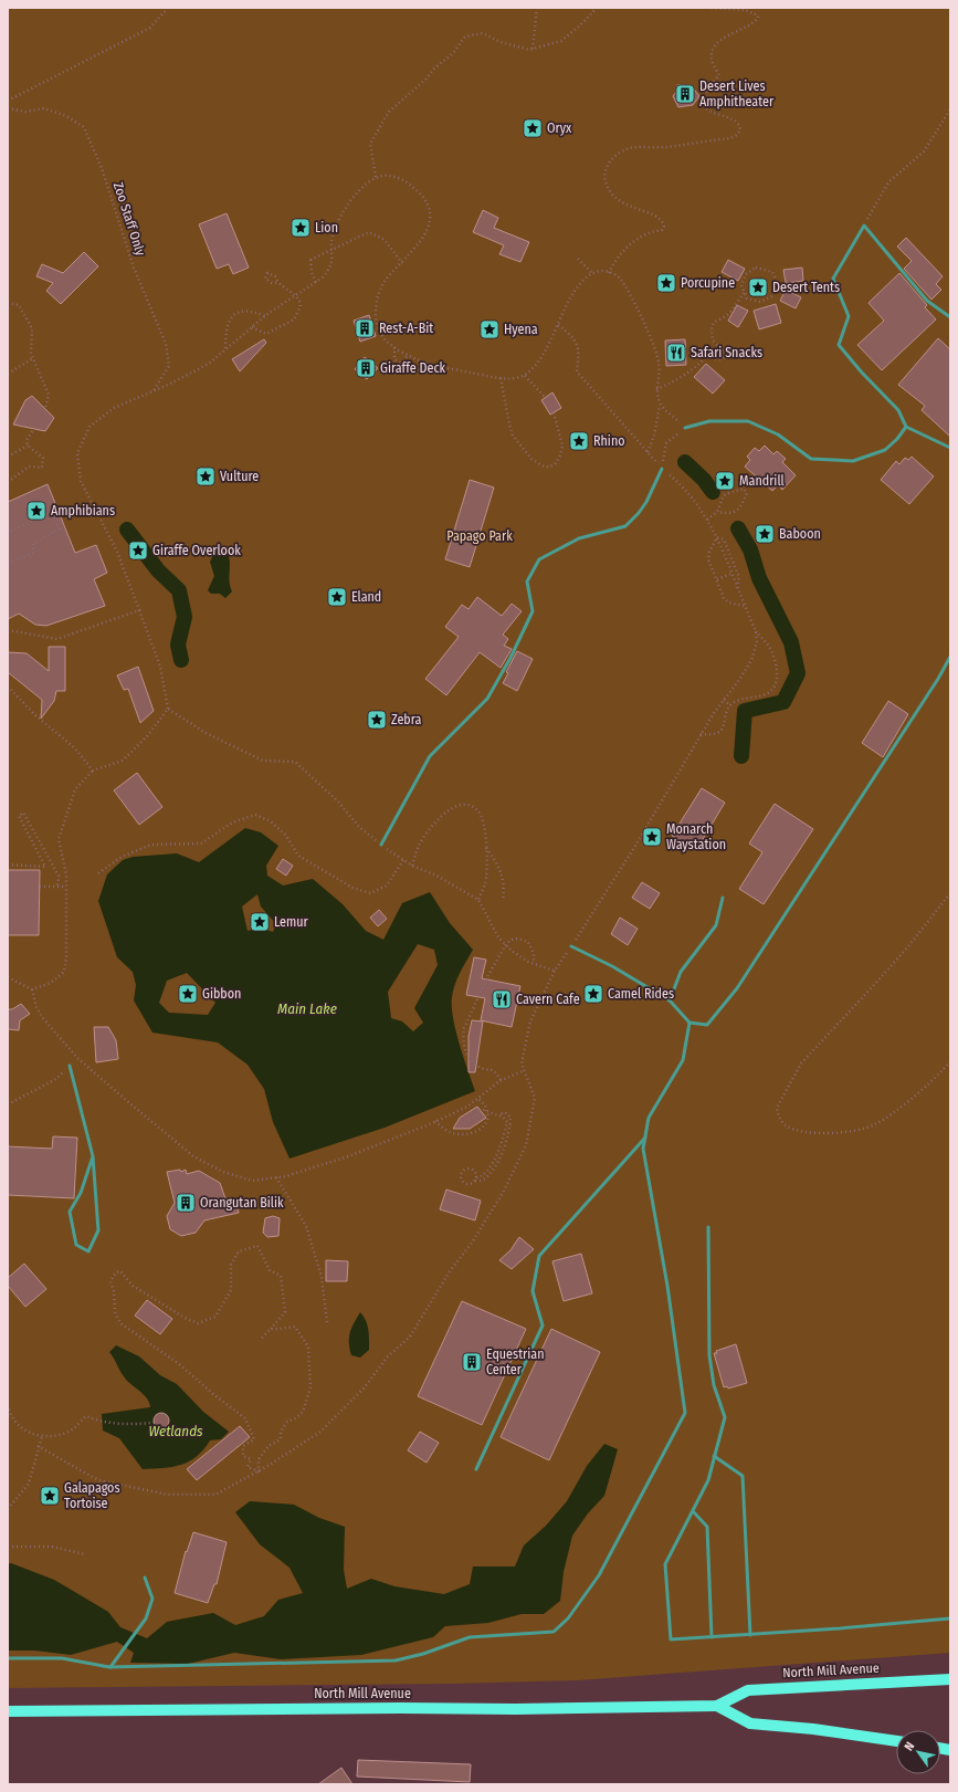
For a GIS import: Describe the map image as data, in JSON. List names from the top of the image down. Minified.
{"streets":{"main road":["North Mill Avenue"],"path":["Zoo Staff Only"]},"water":["Main Lake","Wetlands"],"parks":["Papago Park"],"places":{"building":["Desert Lives Amphitheater","Rest-A-Bit","Giraffe Deck","Orangutan Bilik","Equestrian Center"],"place":["Oryx","Lion","Porcupine","Desert Tents","Hyena","Rhino","Vulture","Mandrill","Amphibians","Baboon","Giraffe Overlook","Eland","Zebra","Monarch Waystation","Lemur","Gibbon","Camel Rides","Galapagos Tortoise"],"restaurant":["Safari Snacks","Cavern Cafe"]},"north":"top left"}
